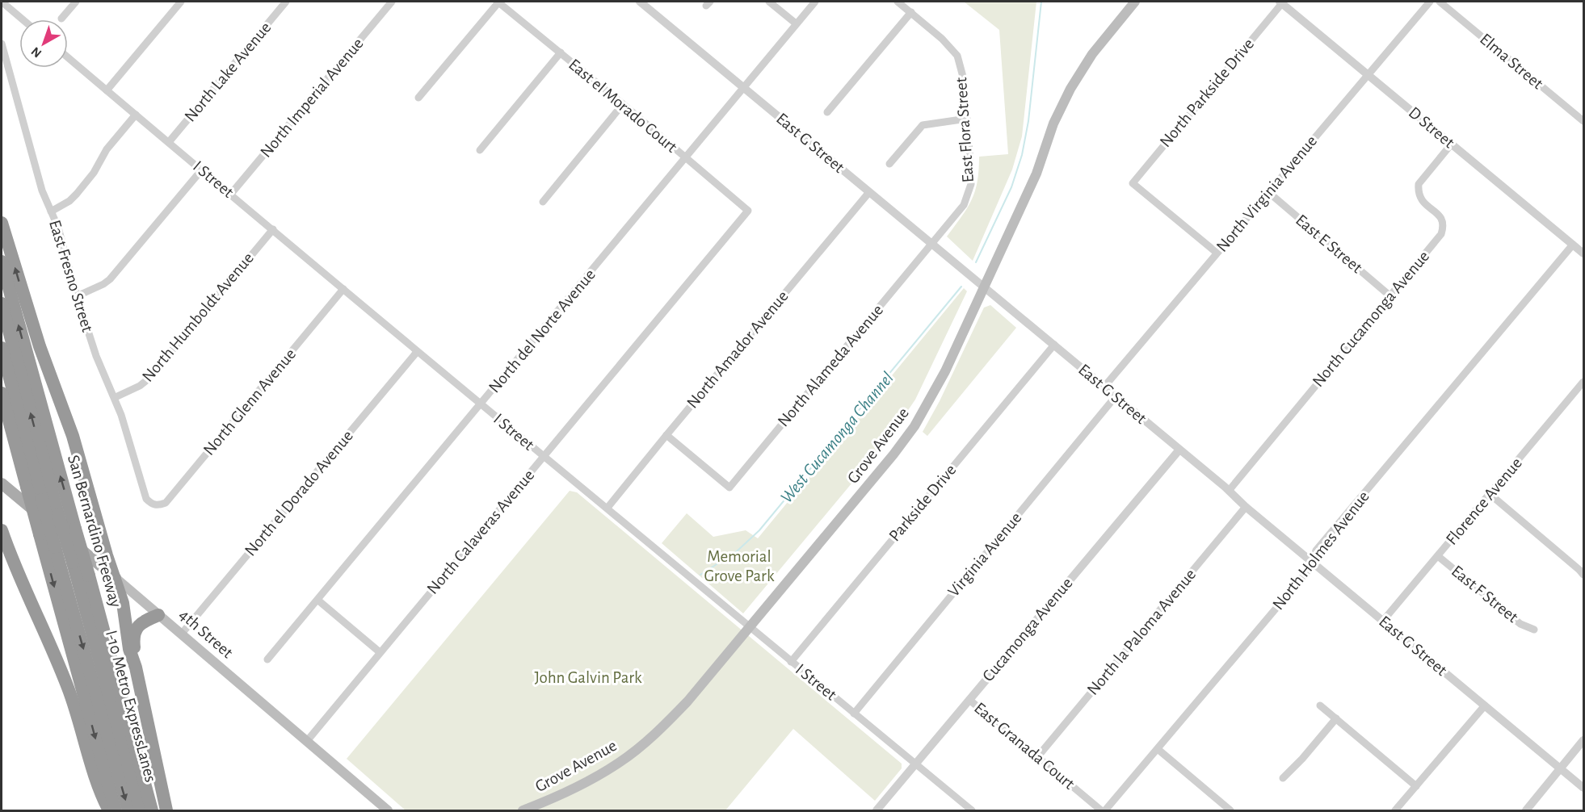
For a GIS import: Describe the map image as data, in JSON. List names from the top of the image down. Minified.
{"streets":{"highway":["San Bernardino Freeway","I-10 Metro ExpressLanes"],"main road":["Grove Avenue","4th Street"],"street":["Elma Street","North Lake Avenue","North Parkside Drive","North Imperial Avenue","East el Morado Court","D Street","East Flora Street","East G Street","I Street","North Virginia Avenue","East E Street","East Fresno Street","North Humboldt Avenue","North Cucamonga Avenue","North del Norte Avenue","North Amador Avenue","North Alameda Avenue","North Glenn Avenue","North el Dorado Avenue","Florence Avenue","Parkside Drive","North Calaveras Avenue","North Holmes Avenue","Virginia Avenue","East F Street","Cucamonga Avenue","North la Paloma Avenue","East Granada Court"]},"crossings":[["North Lake Avenue","I Street"],["North Parkside Drive","D Street"],["North Parkside Drive","North Virginia Avenue"],["North Imperial Avenue","I Street"],["East el Morado Court","North del Norte Avenue"],["East el Morado Court","North Calaveras Avenue"],["D Street","North Virginia Avenue"],["D Street","North Cucamonga Avenue"],["D Street","North Holmes Avenue"],["East Flora Street","East G Street"],["East Flora Street","North Alameda Avenue"],["East G Street","North Virginia Avenue"],["East G Street","North Cucamonga Avenue"],["East G Street","North del Norte Avenue"],["East G Street","North Amador Avenue"],["East G Street","North Alameda Avenue"],["East G Street","Grove Avenue"],["East G Street","Florence Avenue"],["East G Street","Parkside Drive"],["East G Street","North Holmes Avenue"],["East G Street","Virginia Avenue"],["East G Street","Cucamonga Avenue"],["East G Street","North la Paloma Avenue"],["I Street","North Humboldt Avenue"],["I Street","North del Norte Avenue"],["I Street","North Amador Avenue"],["I Street","North Glenn Avenue"],["I Street","Grove Avenue"],["I Street","North el Dorado Avenue"],["I Street","Parkside Drive"],["I Street","North Calaveras Avenue"],["I Street","Virginia Avenue"],["I Street","Cucamonga Avenue"],["North Virginia Avenue","East E Street"],["East E Street","North Cucamonga Avenue"],["East Fresno Street","North Humboldt Avenue"],["East Fresno Street","North Glenn Avenue"],["North Amador Avenue","North Alameda Avenue"],["North el Dorado Avenue","4th Street"],["Florence Avenue","East F Street"],["North Calaveras Avenue","4th Street"],["Cucamonga Avenue","East Granada Court"],["North la Paloma Avenue","East Granada Court"]],"water":["West Cucamonga Channel"],"parks":["Memorial Grove Park","John Galvin Park"],"north":"bottom left"}
